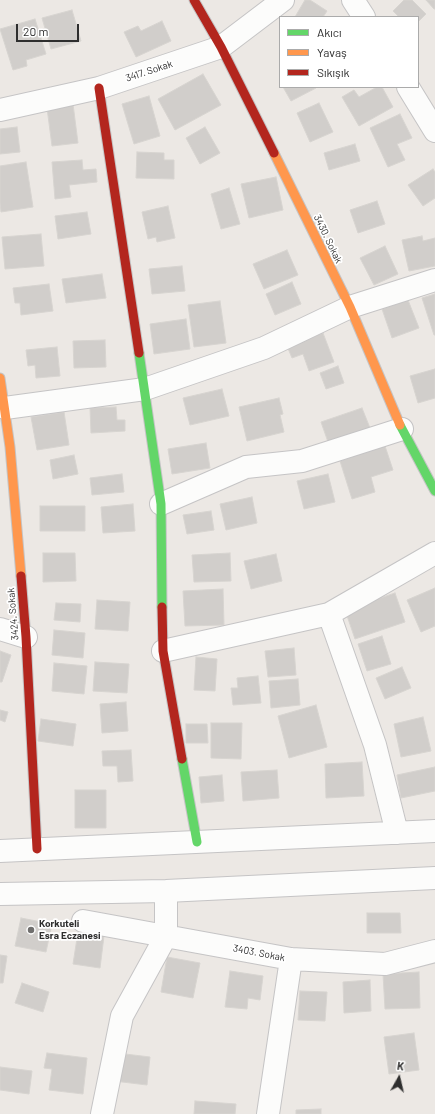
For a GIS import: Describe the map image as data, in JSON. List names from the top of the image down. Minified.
{"streets":{"street":["3417. Sokak","3430. Sokak","3424. Sokak","3403. Sokak"]},"crossings":[["3417. Sokak","3430. Sokak"]],"places":["Korkuteli Esra Eczanesi"],"legend":["Akıcı","Yavaş","Sıkışık"],"scale_bar":"20 m","north":"top"}
